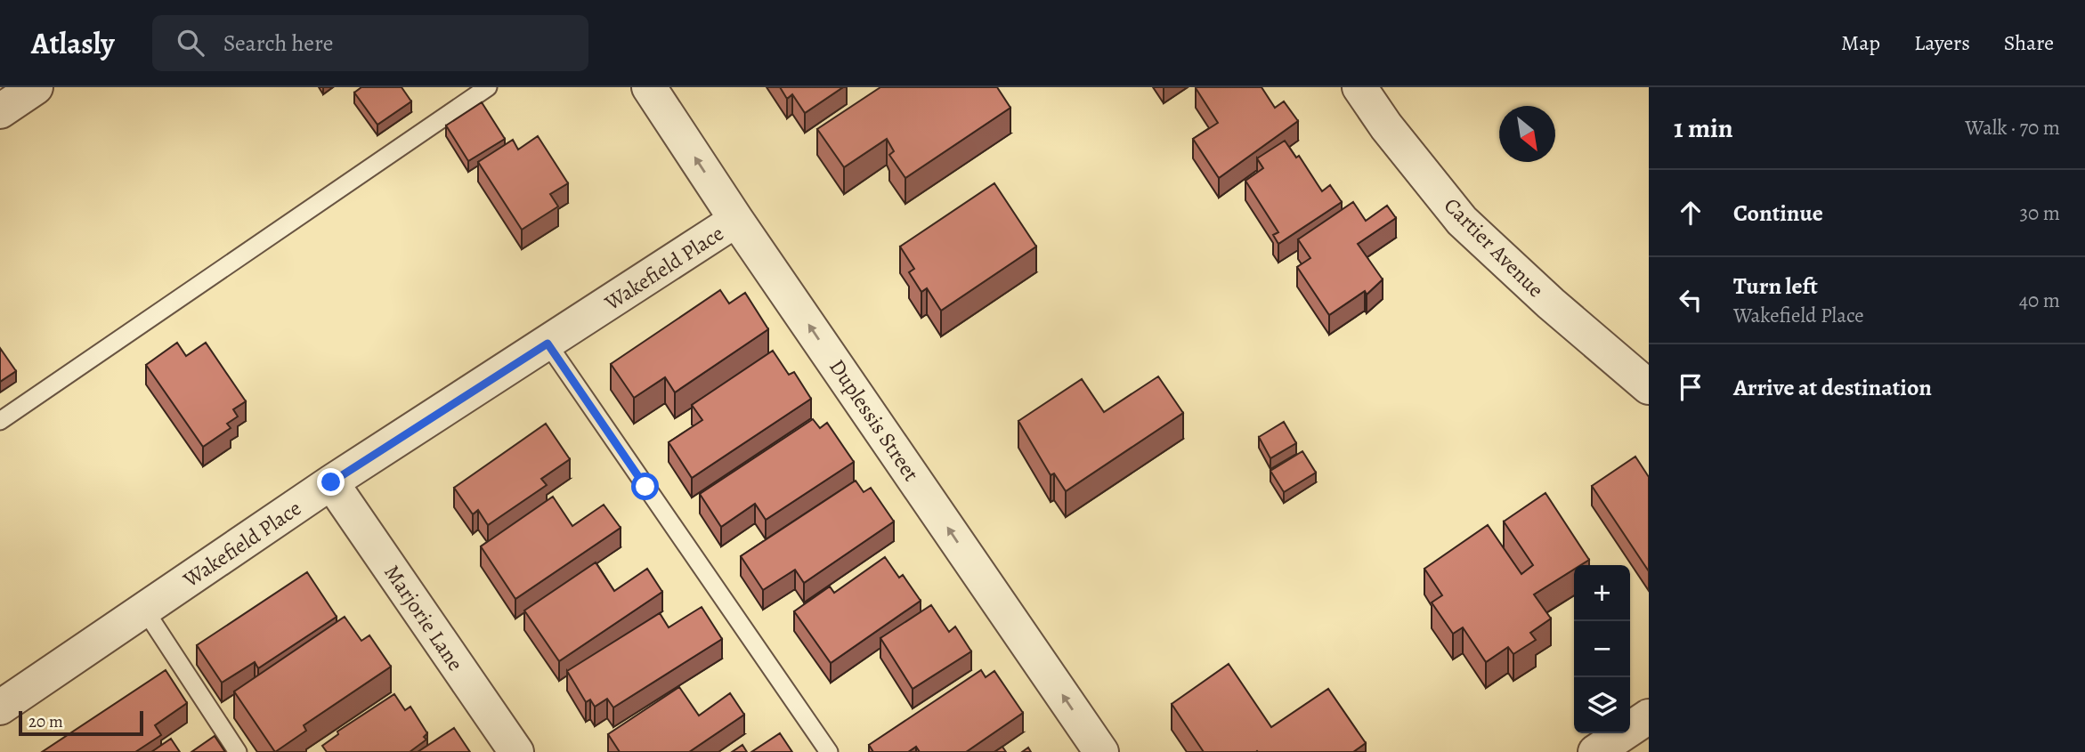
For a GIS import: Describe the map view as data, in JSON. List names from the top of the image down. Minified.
{"streets":{"street":["Cartier Avenue","Wakefield Place","Duplessis Street","Marjorie Lane"]},"crossings":[["Wakefield Place","Duplessis Street"],["Wakefield Place","Marjorie Lane"]],"one_way":["Duplessis Street"],"scale_bar":"20 m","north":"bottom right","page":{"header":"Atlasly","search":"Search here","nav":["Map","Layers","Share"],"heading":["1 min","Walk · 70 m"],"list":[["Continue","30 m"],["Turn left","Wakefield Place","40 m"],"Arrive at destination"],"map_buttons":["+","−"],"scale":"20 m"}}
